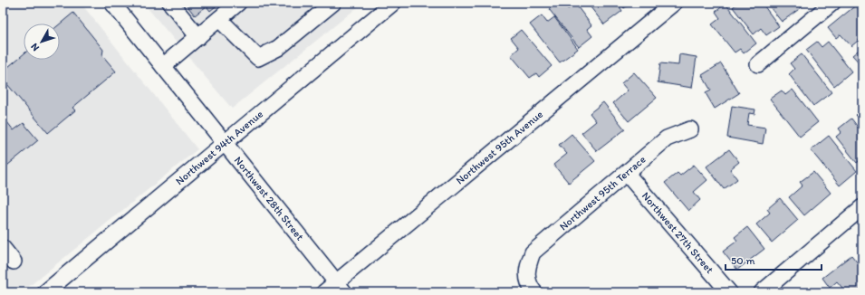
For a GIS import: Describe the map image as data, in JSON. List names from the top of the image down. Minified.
{"streets":{"street":["Northwest 94th Avenue","Northwest 95th Avenue","Northwest 95th Terrace","Northwest 28th Street","Northwest 27th Street"]},"crossings":[["Northwest 94th Avenue","Northwest 28th Street"],["Northwest 95th Avenue","Northwest 28th Street"],["Northwest 95th Terrace","Northwest 27th Street"]],"scale_bar":"50 m","north":"bottom left"}
